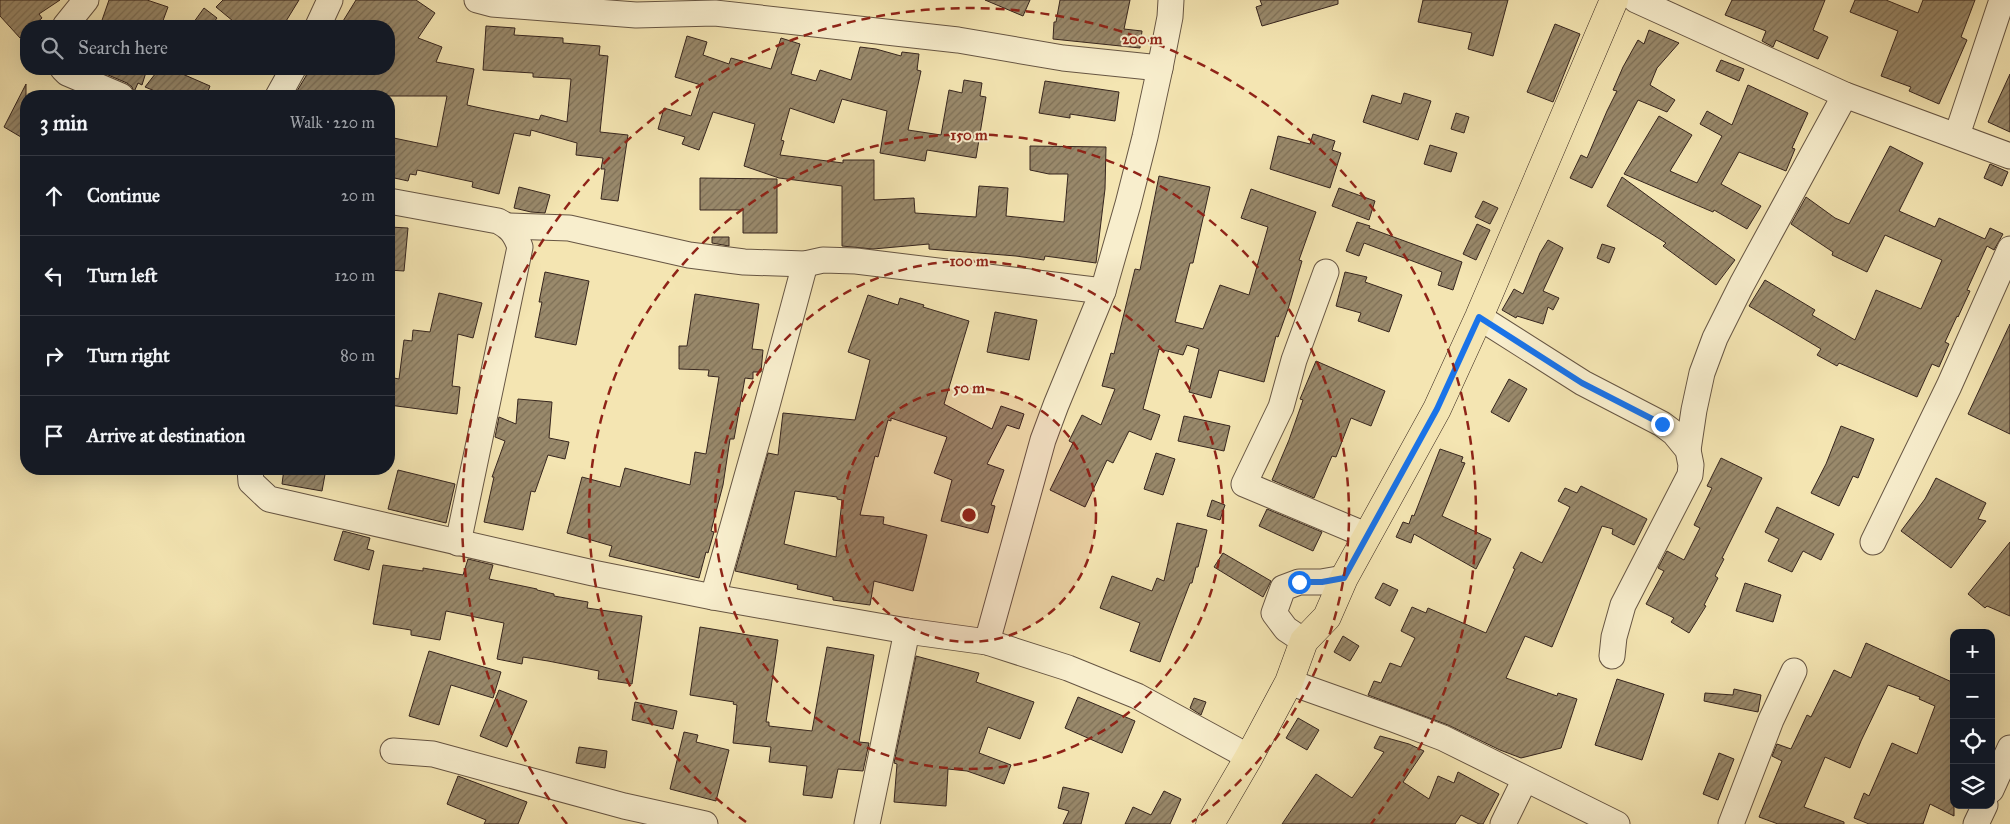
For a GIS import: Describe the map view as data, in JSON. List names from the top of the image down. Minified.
{"page":{"search":"Search here","heading":["3 min","Walk · 220 m"],"list":[["Continue","20 m"],["Turn left","120 m"],["Turn right","80 m"],"Arrive at destination"],"map_buttons":["+","−"]},"rings":["200 m","150 m","100 m","50 m"]}
